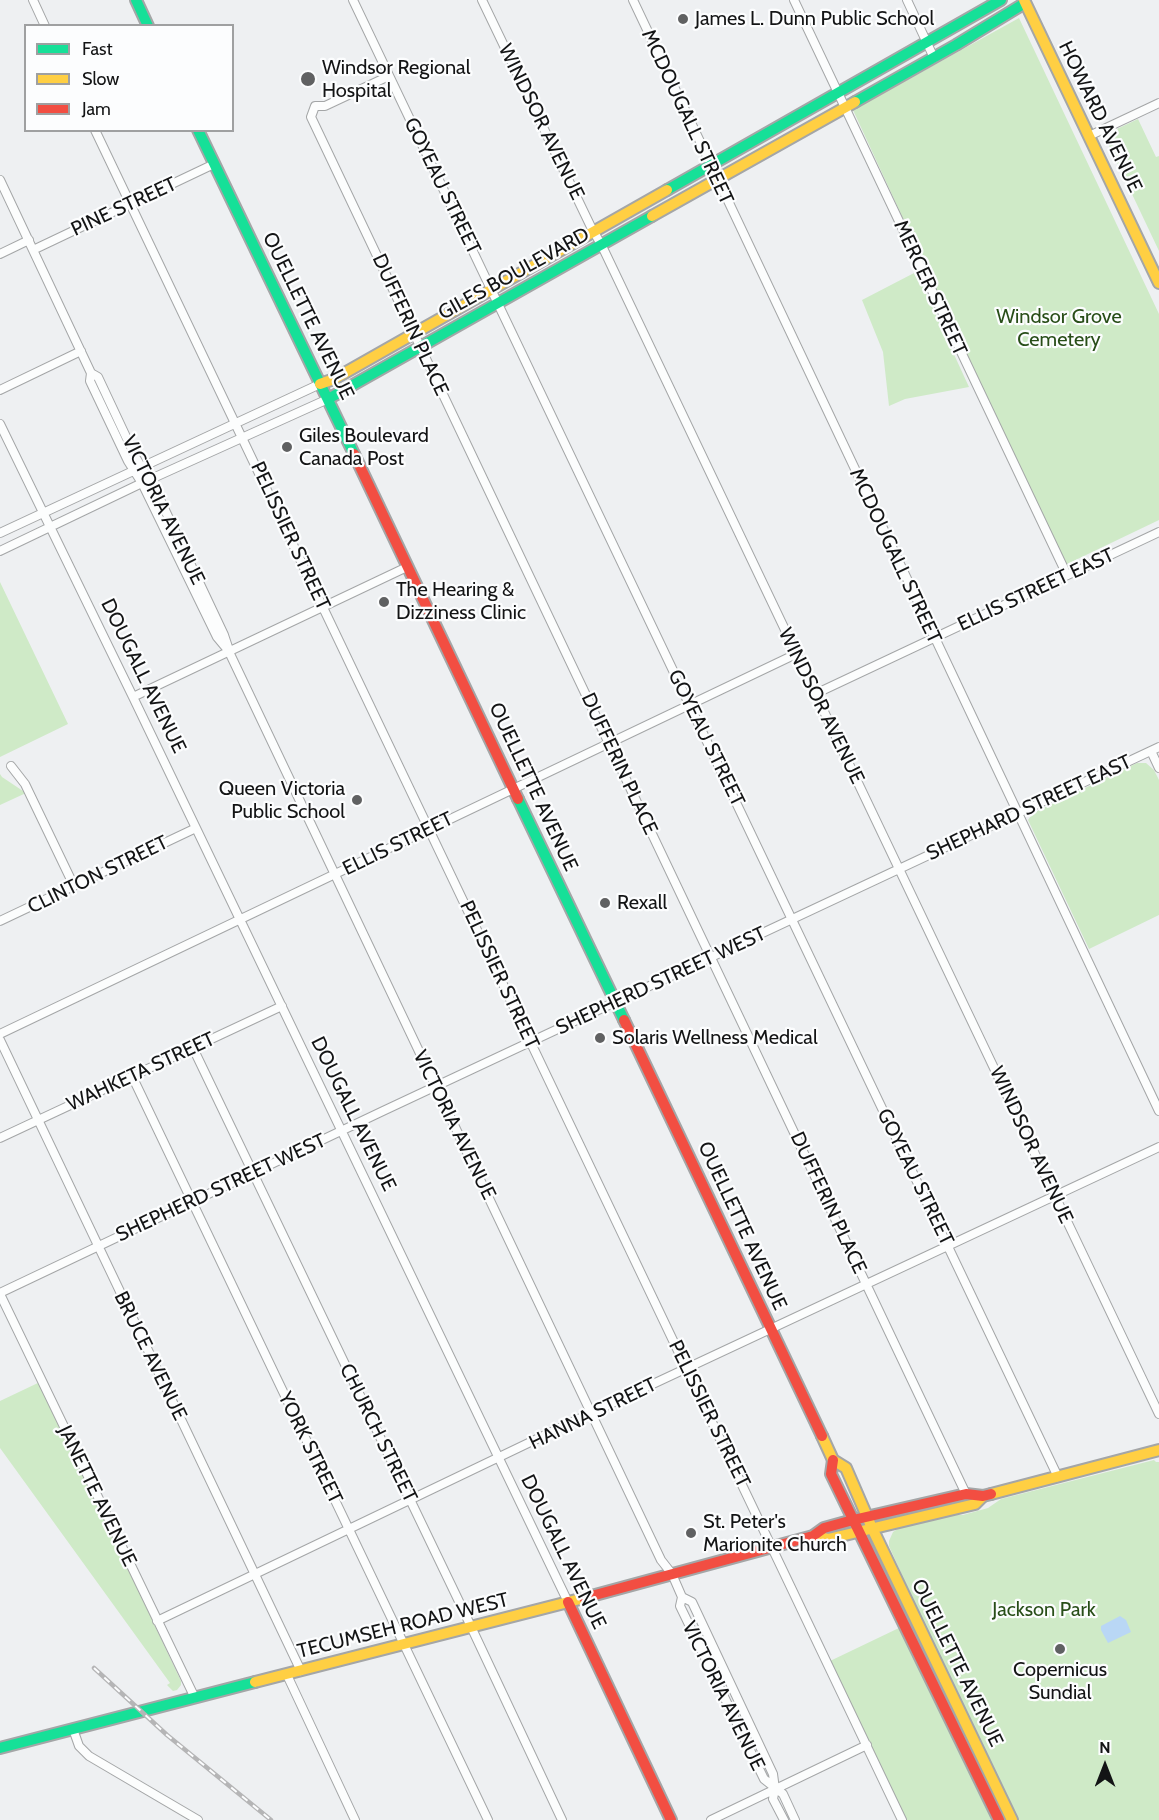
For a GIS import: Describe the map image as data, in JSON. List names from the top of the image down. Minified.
{"streets":{"main road":["HOWARD AVENUE","GILES BOULEVARD","OUELLETTE AVENUE","DOUGALL AVENUE","TECUMSEH ROAD WEST"],"street":["MCDOUGALL STREET","WINDSOR AVENUE","GOYEAU STREET","PINE STREET","MERCER STREET","DUFFERIN PLACE","VICTORIA AVENUE","PELISSIER STREET","ELLIS STREET EAST","SHEPHARD STREET EAST","ELLIS STREET","CLINTON STREET","SHEPHERD STREET WEST","WAHKETA STREET","BRUCE AVENUE","HANNA STREET","CHURCH STREET","YORK STREET","JANETTE AVENUE"]},"crossings":[["MCDOUGALL STREET","GILES BOULEVARD"],["MCDOUGALL STREET","ELLIS STREET EAST"],["MCDOUGALL STREET","SHEPHARD STREET EAST"],["HOWARD AVENUE","GILES BOULEVARD"],["WINDSOR AVENUE","GILES BOULEVARD"],["WINDSOR AVENUE","ELLIS STREET EAST"],["WINDSOR AVENUE","SHEPHARD STREET EAST"],["WINDSOR AVENUE","ELLIS STREET"],["WINDSOR AVENUE","SHEPHERD STREET WEST"],["WINDSOR AVENUE","HANNA STREET"],["GOYEAU STREET","GILES BOULEVARD"],["GOYEAU STREET","DUFFERIN PLACE"],["GOYEAU STREET","ELLIS STREET"],["GOYEAU STREET","SHEPHERD STREET WEST"],["GOYEAU STREET","HANNA STREET"],["PINE STREET","OUELLETTE AVENUE"],["PINE STREET","VICTORIA AVENUE"],["PINE STREET","PELISSIER STREET"],["GILES BOULEVARD","MERCER STREET"],["GILES BOULEVARD","OUELLETTE AVENUE"],["GILES BOULEVARD","DUFFERIN PLACE"],["GILES BOULEVARD","VICTORIA AVENUE"],["GILES BOULEVARD","PELISSIER STREET"],["GILES BOULEVARD","DOUGALL AVENUE"],["MERCER STREET","ELLIS STREET EAST"],["OUELLETTE AVENUE","ELLIS STREET"],["OUELLETTE AVENUE","SHEPHERD STREET WEST"],["OUELLETTE AVENUE","HANNA STREET"],["OUELLETTE AVENUE","TECUMSEH ROAD WEST"],["DUFFERIN PLACE","ELLIS STREET"],["DUFFERIN PLACE","SHEPHERD STREET WEST"],["DUFFERIN PLACE","HANNA STREET"],["DUFFERIN PLACE","TECUMSEH ROAD WEST"],["VICTORIA AVENUE","ELLIS STREET"],["VICTORIA AVENUE","SHEPHERD STREET WEST"],["VICTORIA AVENUE","HANNA STREET"],["VICTORIA AVENUE","TECUMSEH ROAD WEST"],["PELISSIER STREET","ELLIS STREET"],["PELISSIER STREET","SHEPHERD STREET WEST"],["PELISSIER STREET","HANNA STREET"],["PELISSIER STREET","TECUMSEH ROAD WEST"],["DOUGALL AVENUE","ELLIS STREET"],["DOUGALL AVENUE","CLINTON STREET"],["DOUGALL AVENUE","SHEPHERD STREET WEST"],["DOUGALL AVENUE","WAHKETA STREET"],["DOUGALL AVENUE","HANNA STREET"],["DOUGALL AVENUE","TECUMSEH ROAD WEST"],["SHEPHARD STREET EAST","SHEPHERD STREET WEST"],["SHEPHERD STREET WEST","BRUCE AVENUE"],["SHEPHERD STREET WEST","CHURCH STREET"],["SHEPHERD STREET WEST","YORK STREET"],["SHEPHERD STREET WEST","JANETTE AVENUE"],["WAHKETA STREET","BRUCE AVENUE"],["WAHKETA STREET","CHURCH STREET"],["WAHKETA STREET","YORK STREET"],["BRUCE AVENUE","HANNA STREET"],["BRUCE AVENUE","TECUMSEH ROAD WEST"],["HANNA STREET","CHURCH STREET"],["HANNA STREET","YORK STREET"],["HANNA STREET","JANETTE AVENUE"],["CHURCH STREET","TECUMSEH ROAD WEST"],["YORK STREET","TECUMSEH ROAD WEST"],["JANETTE AVENUE","TECUMSEH ROAD WEST"]],"parks":["Windsor Grove Cemetery","Jackson Park"],"places":["James L. Dunn Public School","Windsor Regional Hospital","Giles Boulevard Canada Post","The Hearing & Dizziness Clinic","Queen Victoria Public School","Rexall","Solaris Wellness Medical","St. Peter's Marionite Church","Copernicus Sundial"],"legend":["Fast","Slow","Jam"],"north":"top"}
